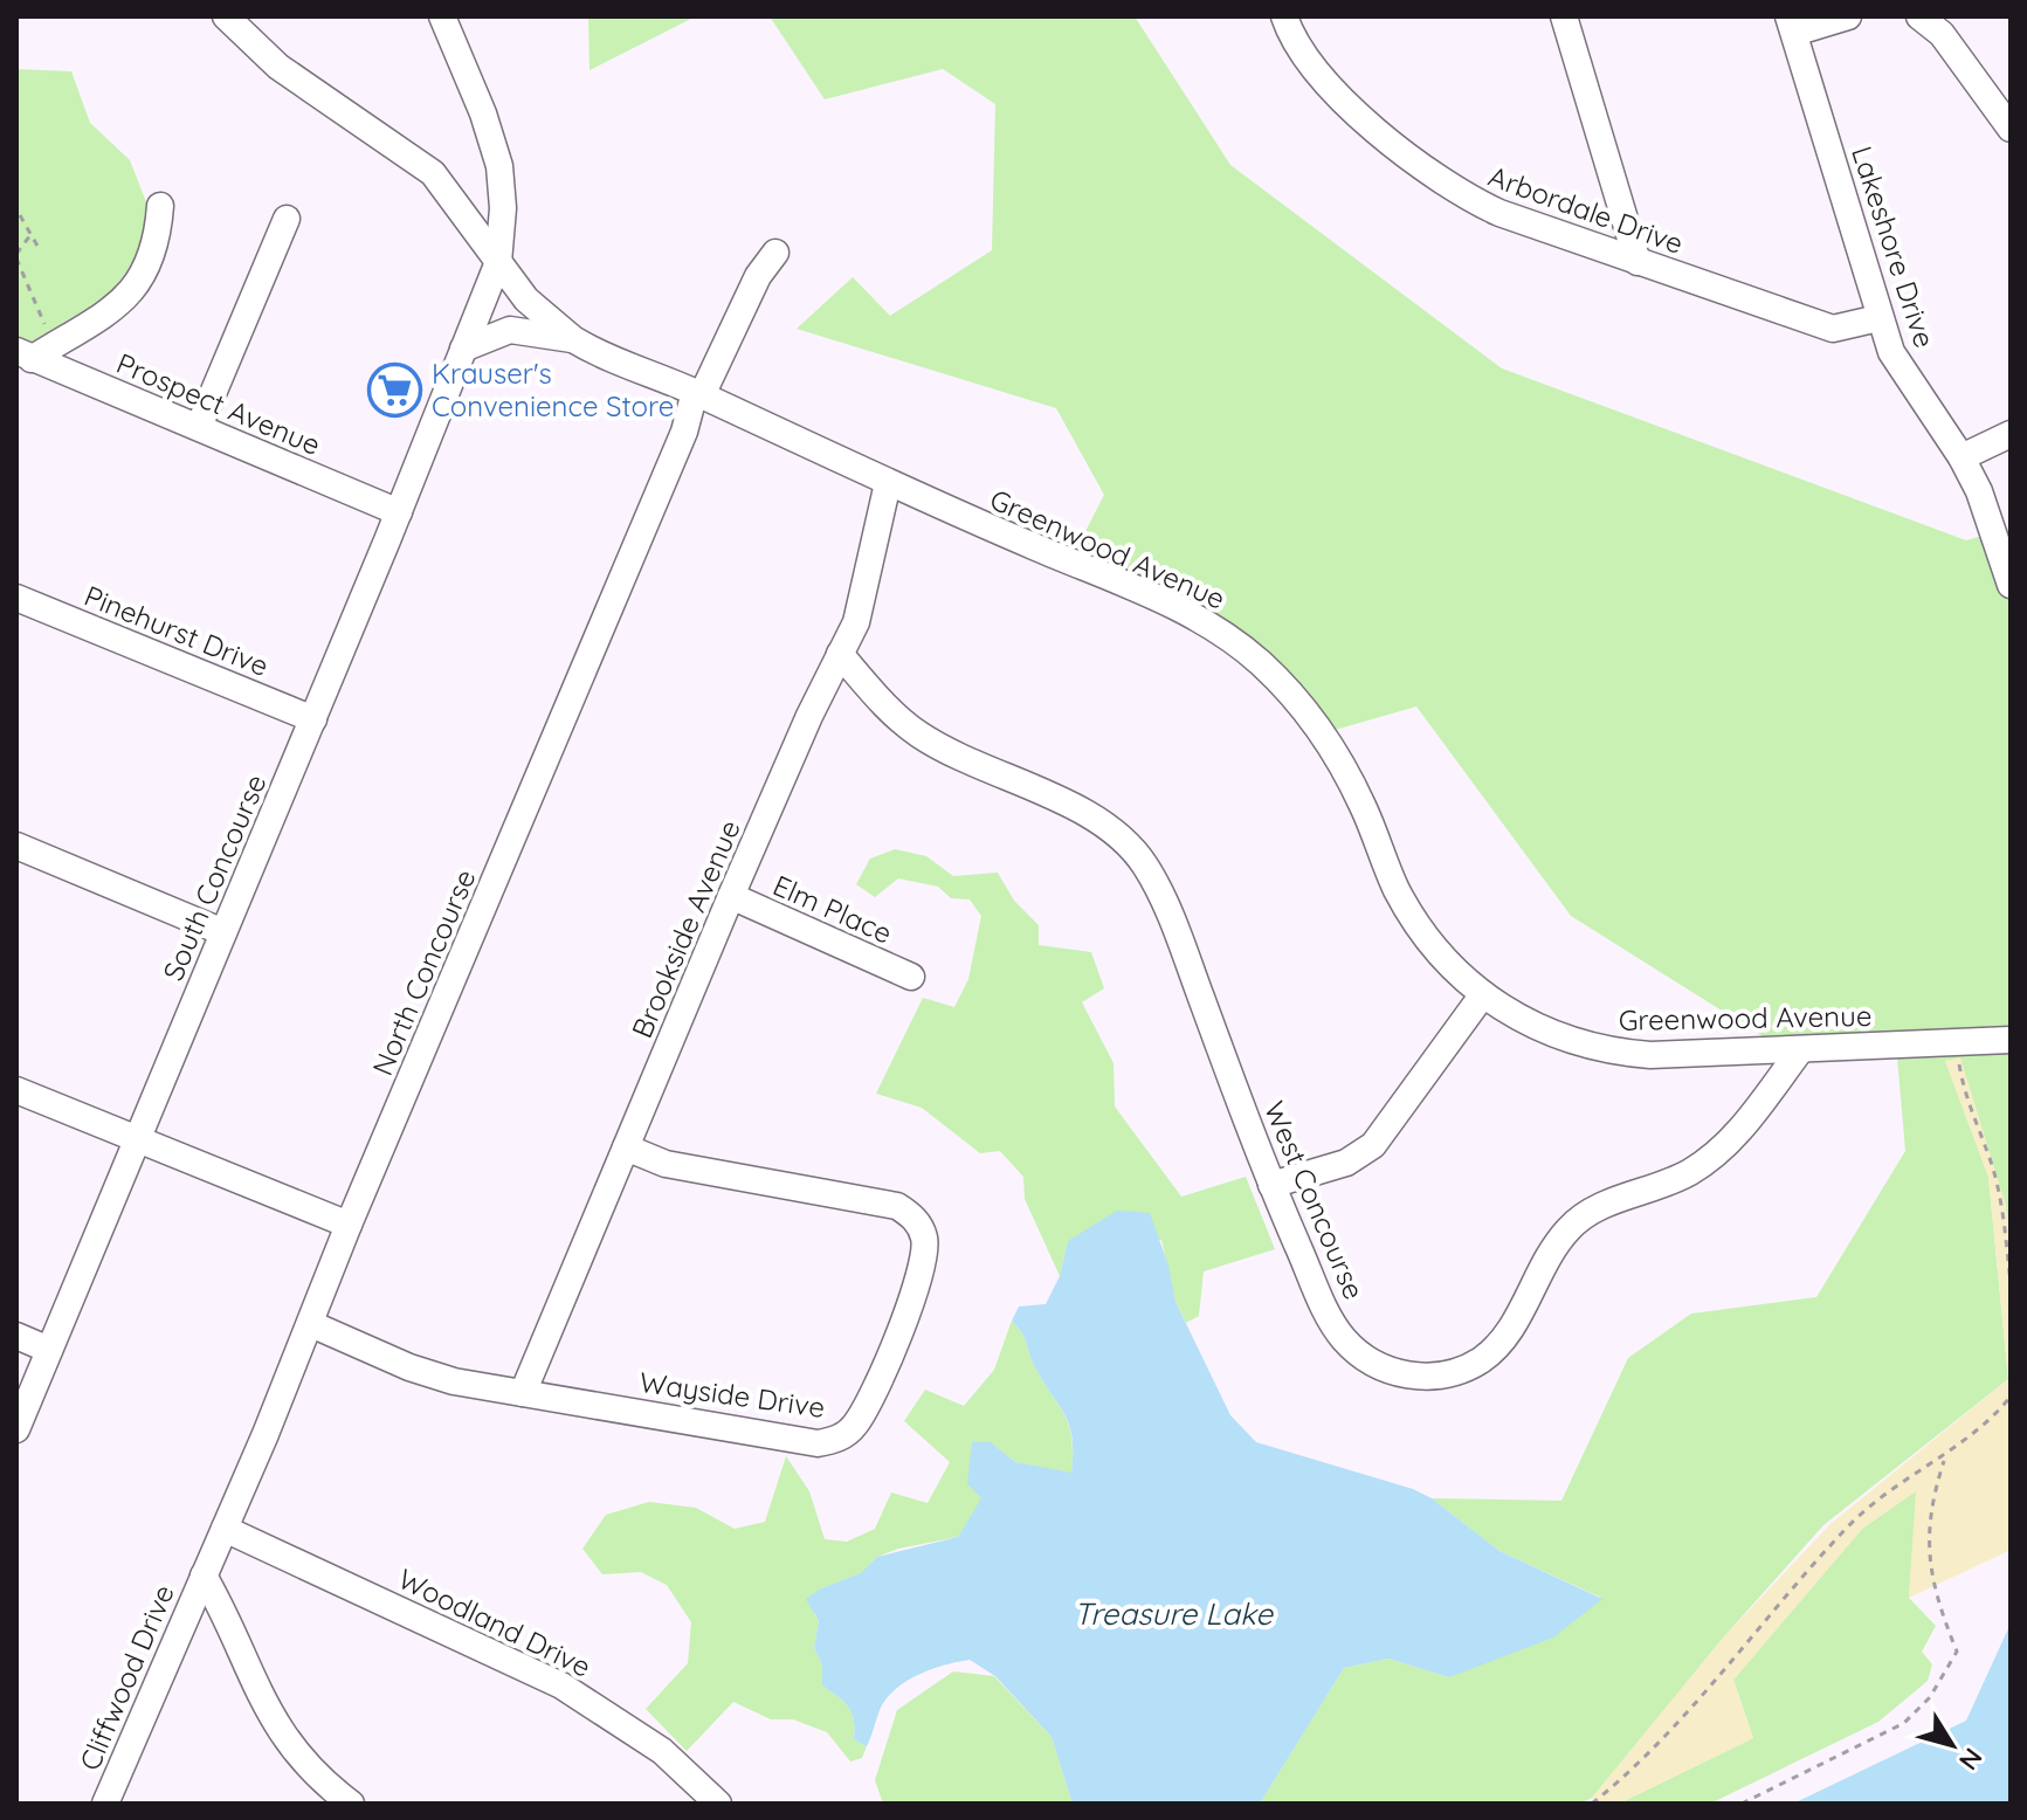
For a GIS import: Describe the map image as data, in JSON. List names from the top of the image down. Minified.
{"streets":{"street":["Arbordale Drive","Lakeshore Drive","Prospect Avenue","Greenwood Avenue","Pinehurst Drive","South Concourse","Elm Place","Brookside Avenue","North Concourse","West Concourse","Wayside Drive","Woodland Drive","Cliffwood Drive"]},"crossings":[["Arbordale Drive","Lakeshore Drive"],["Prospect Avenue","South Concourse"],["Greenwood Avenue","South Concourse"],["Greenwood Avenue","Brookside Avenue"],["Greenwood Avenue","North Concourse"],["Greenwood Avenue","West Concourse"],["Pinehurst Drive","South Concourse"],["Elm Place","Brookside Avenue"],["Brookside Avenue","West Concourse"],["Brookside Avenue","Wayside Drive"],["North Concourse","Wayside Drive"],["North Concourse","Woodland Drive"],["North Concourse","Cliffwood Drive"]],"water":["Treasure Lake"],"places":{"supermarket":["Krauser's Convenience Store"]},"north":"bottom right"}
